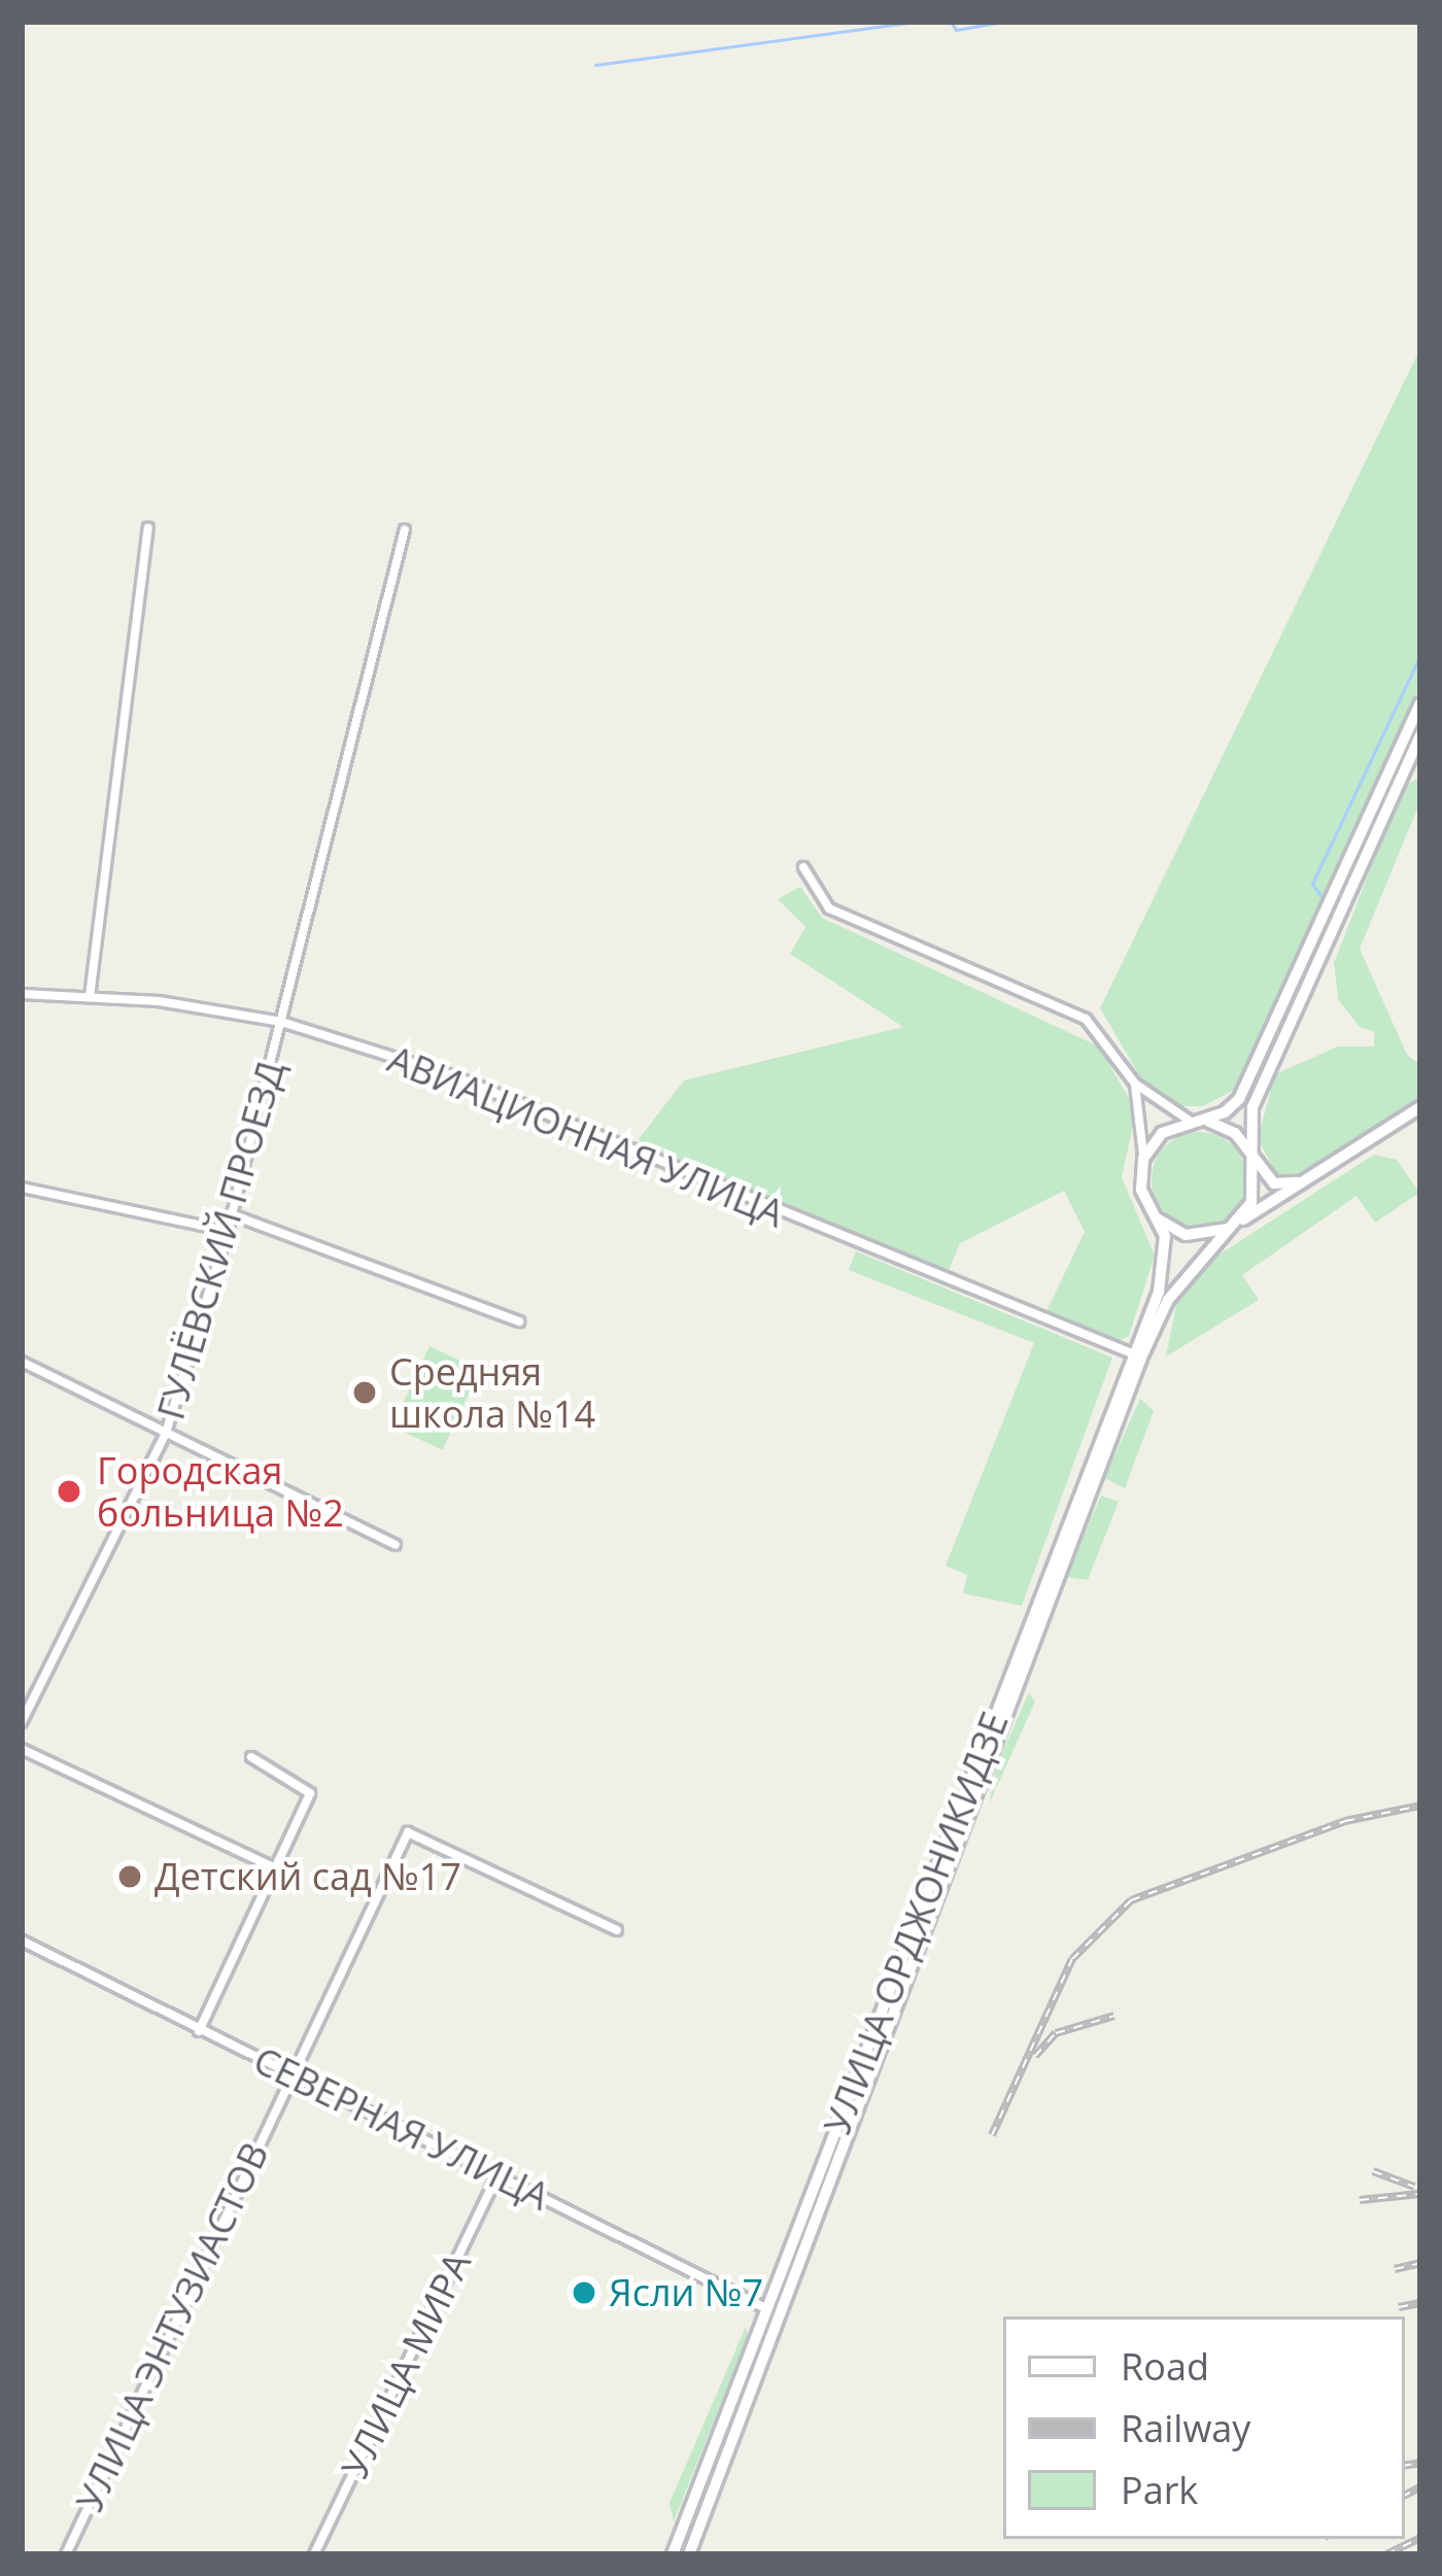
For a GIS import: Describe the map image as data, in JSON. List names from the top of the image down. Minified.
{"streets":{"main road":["УЛИЦА ОРДЖОНИКИДЗЕ"],"street":["АВИАЦИОННАЯ УЛИЦА","ГУЛЁВСКИЙ ПРОЕЗД","СЕВЕРНАЯ УЛИЦА","УЛИЦА ЭНТУЗИАСТОВ","УЛИЦА МИРА"]},"crossings":[["АВИАЦИОННАЯ УЛИЦА","ГУЛЁВСКИЙ ПРОЕЗД"],["АВИАЦИОННАЯ УЛИЦА","УЛИЦА ОРДЖОНИКИДЗЕ"],["УЛИЦА ОРДЖОНИКИДЗЕ","СЕВЕРНАЯ УЛИЦА"],["СЕВЕРНАЯ УЛИЦА","УЛИЦА ЭНТУЗИАСТОВ"],["СЕВЕРНАЯ УЛИЦА","УЛИЦА МИРА"]],"places":["Средняя школа №14","Городская больница №2","Детский сад №17","Ясли №7"],"legend":["Road","Railway","Park"]}
